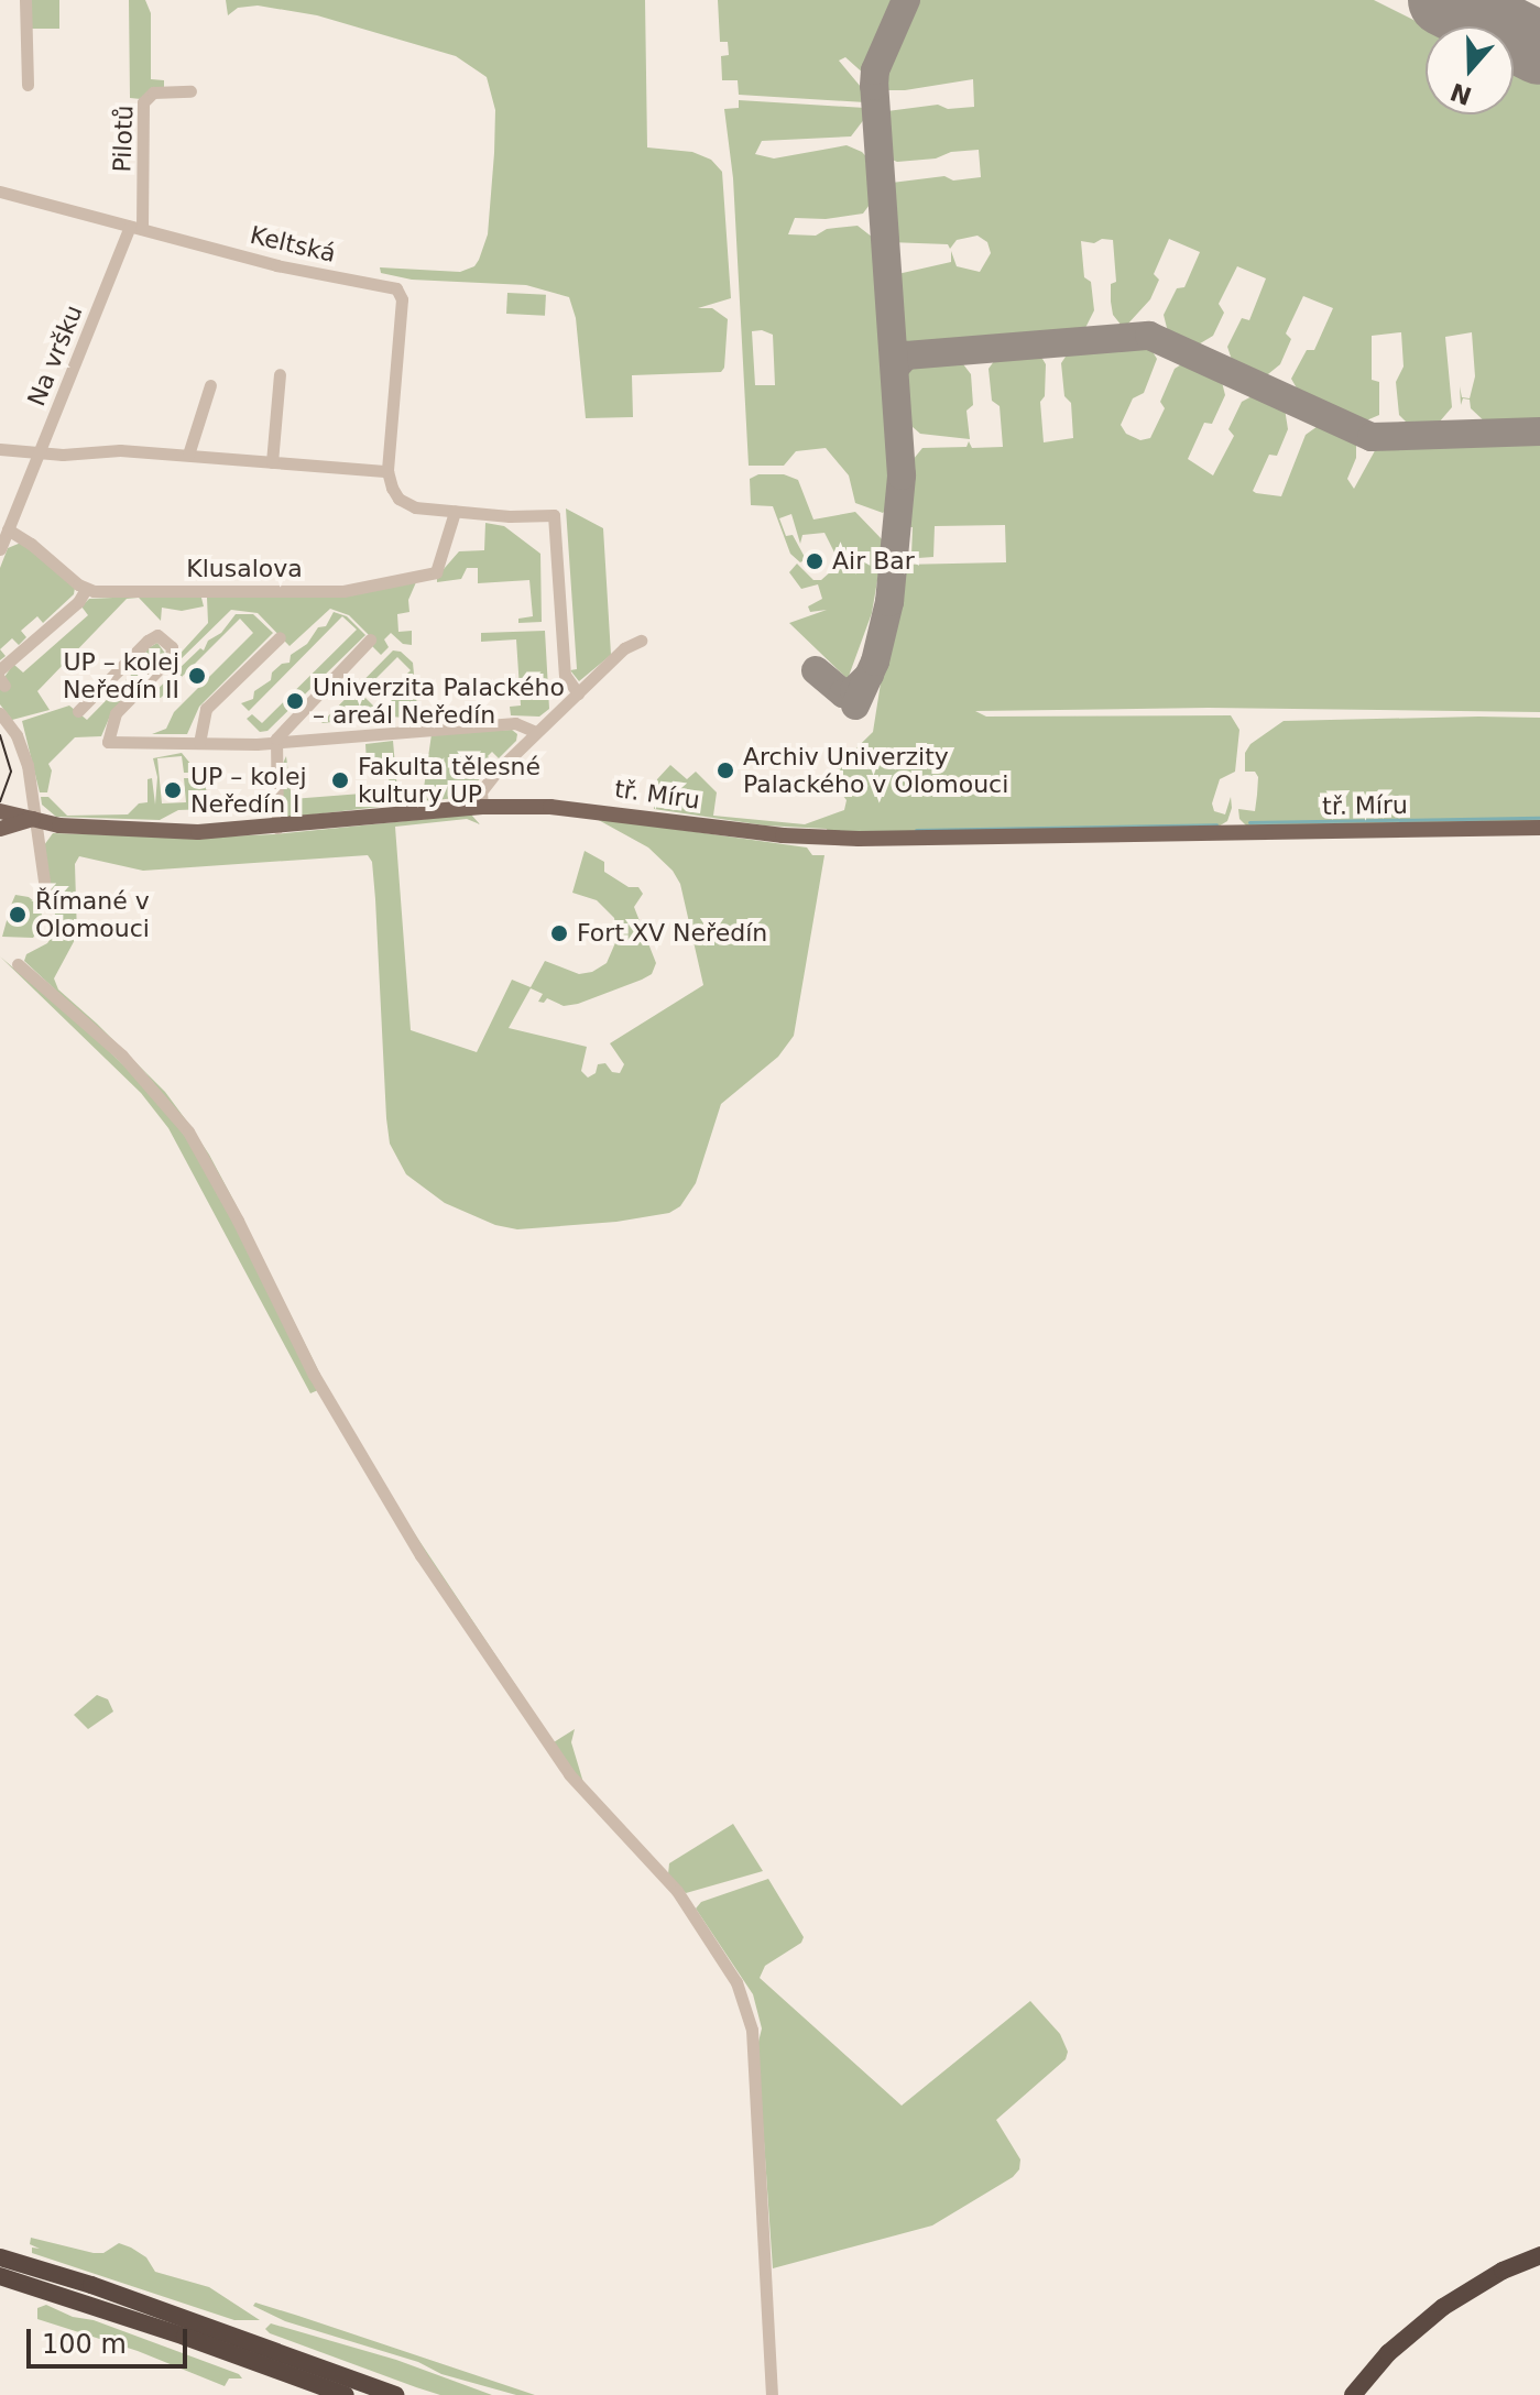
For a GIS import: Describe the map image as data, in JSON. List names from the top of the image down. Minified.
{"streets":{"main road":["tř. Míru"],"street":["Pilotů","Keltská","Na vršku","Klusalova"]},"crossings":[["Pilotů","Keltská"],["Pilotů","Na vršku"],["Keltská","Na vršku"]],"places":["Air Bar","UP – kolej Neředín II","Univerzita Palackého – areál Neředín","Archiv Univerzity Palackého v Olomouci","Fakulta tělesné kultury UP","UP – kolej Neředín I","Římané v Olomouci","Fort XV Neředín"],"scale_bar":"100 m","north":"bottom"}
